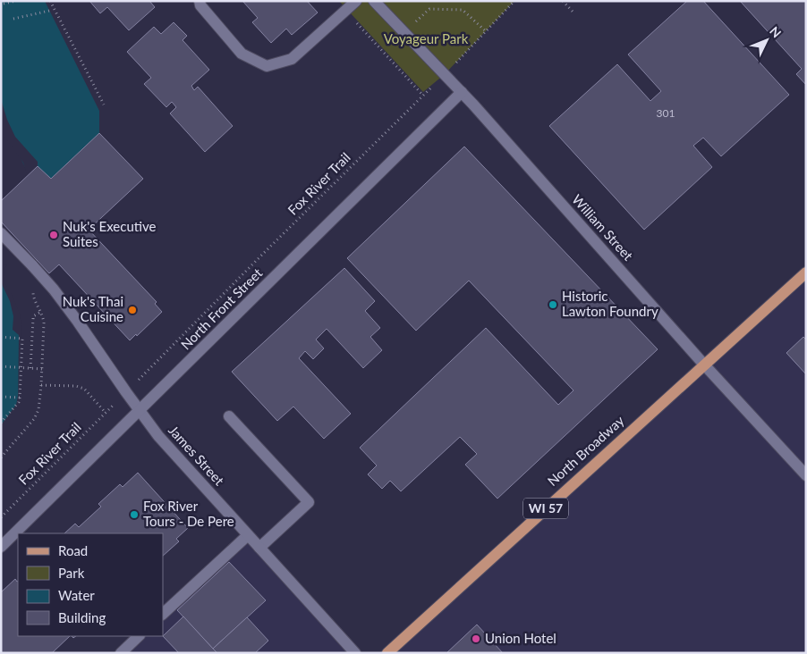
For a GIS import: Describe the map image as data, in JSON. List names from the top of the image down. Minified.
{"streets":{"main road":["North Broadway","WI 57"],"street":["William Street","North Front Street","James Street"],"path":["Fox River Trail"]},"crossings":[["Fox River Trail","William Street"],["William Street","North Front Street"],["William Street","North Broadway"],["North Front Street","James Street"]],"parks":["Voyageur Park"],"places":["Nuk's Executive Suites","Historic Lawton Foundry","Nuk's Thai Cuisine","Fox River Tours - De Pere","Union Hotel"],"house_numbers":["301"],"legend":["Road","Park","Water","Building"],"north":"top right"}
